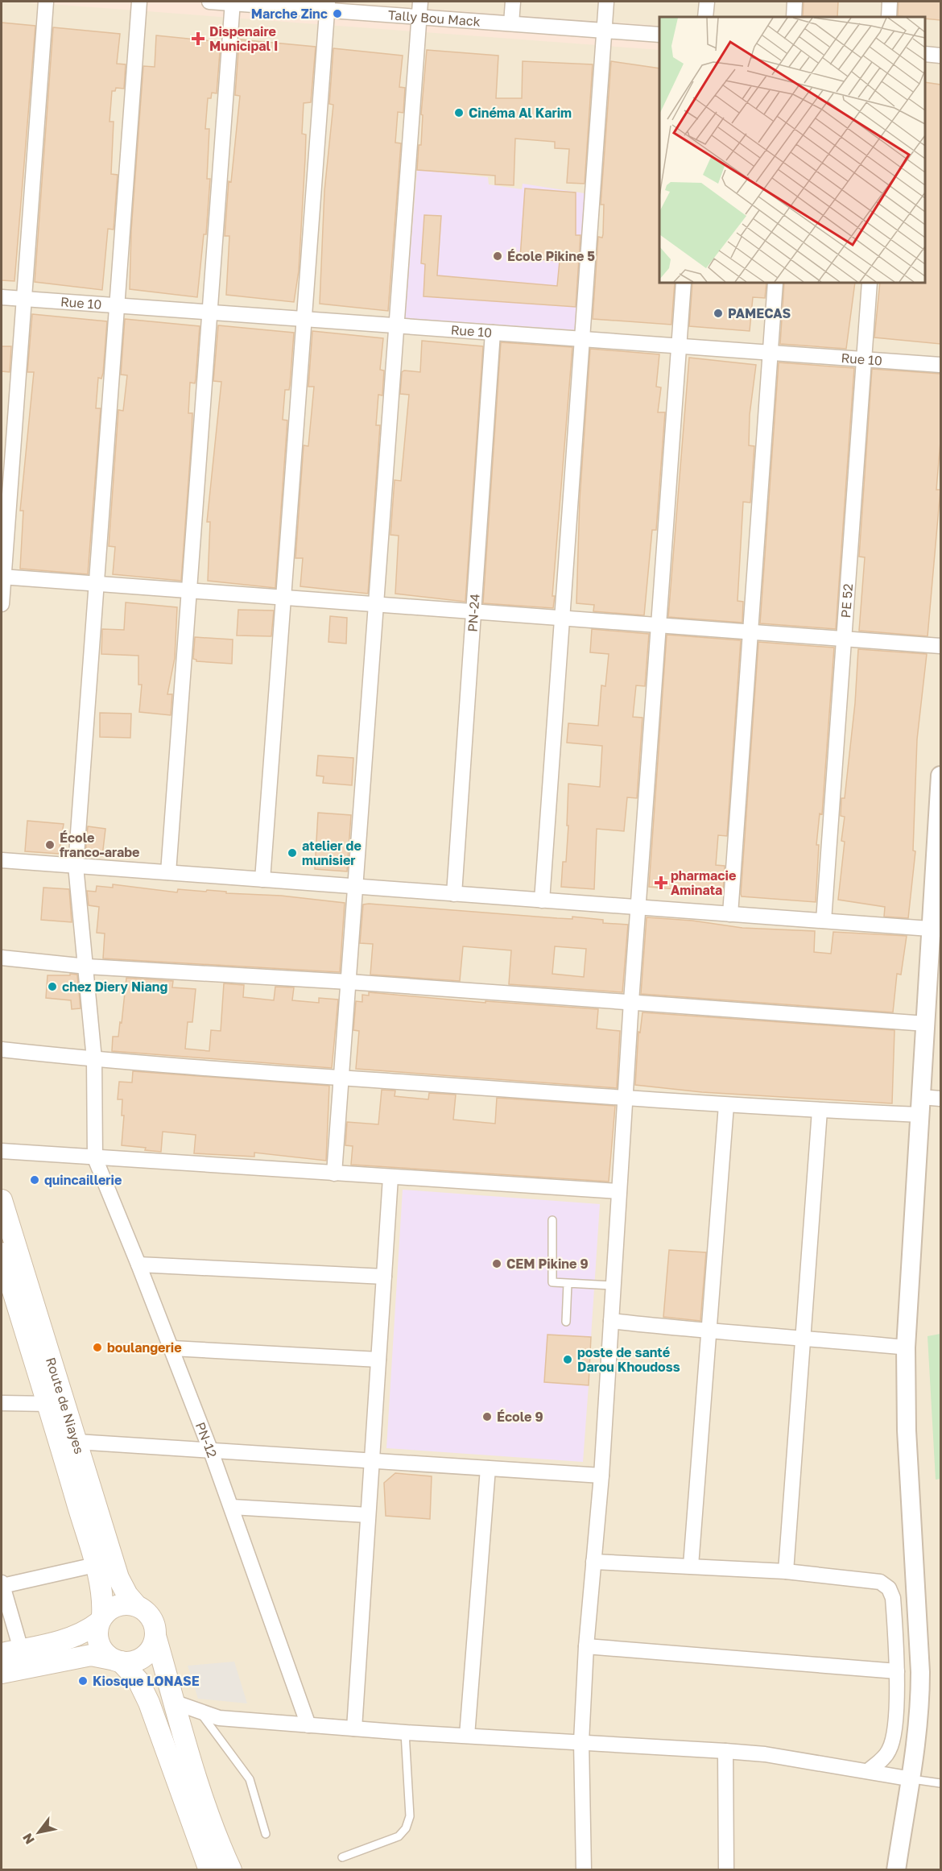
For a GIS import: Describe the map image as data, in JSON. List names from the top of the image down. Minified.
{"streets":{"main road":["Route de Niayes"],"street":["Tally Bou Mack","Rue 10","PE 52","PN-24","PN-12"]},"crossings":[["Rue 10","PE 52"],["Rue 10","PN-24"]],"places":{"other":["Marche Zinc","Cinéma Al Karim","École Pikine 5","PAMECAS","École franco-arabe","atelier de munisier","chez Diery Niang","quincaillerie","CEM Pikine 9","boulangerie","poste de santé Darou Khoudoss","École 9","Kiosque LONASE"],"health":["Dispenaire Municipal I","pharmacie Aminata"]},"north":"bottom left"}
